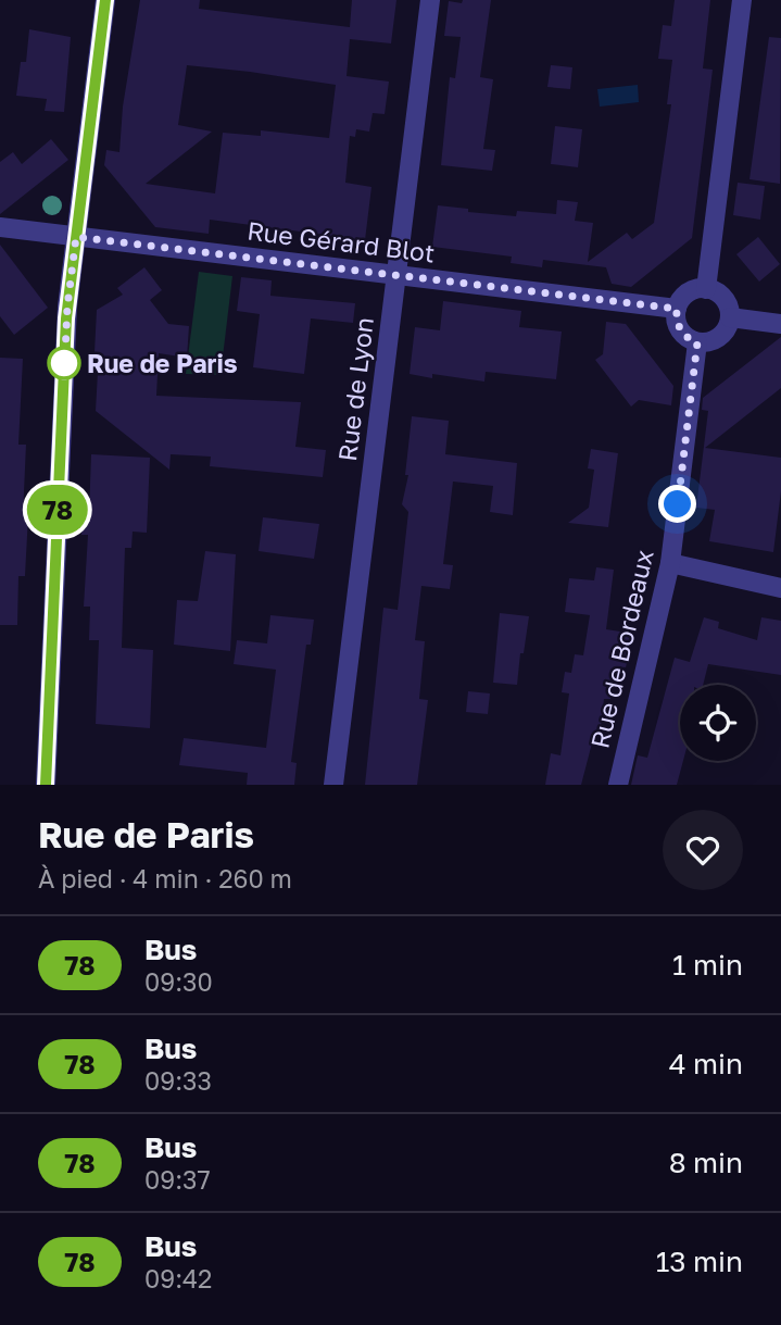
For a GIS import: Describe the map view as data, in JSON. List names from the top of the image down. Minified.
{"streets":{"street":["Rue Gérard Blot","Rue de Lyon","Rue de Bordeaux"]},"crossings":[["Rue Gérard Blot","Rue de Lyon"],["Rue Gérard Blot","Rue de Bordeaux"]],"places":["Rue de Paris"],"lines":["bus line 78"],"page":{"on_map":"78","heading":["Rue de Paris","À pied · 4 min · 260 m"],"list":[{"mark":"78","name":"Bus","note":"09:30","value":"1 min"},{"mark":"78","name":"Bus","note":"09:33","value":"4 min"},{"mark":"78","name":"Bus","note":"09:37","value":"8 min"},{"mark":"78","name":"Bus","note":"09:42","value":"13 min"}]}}
